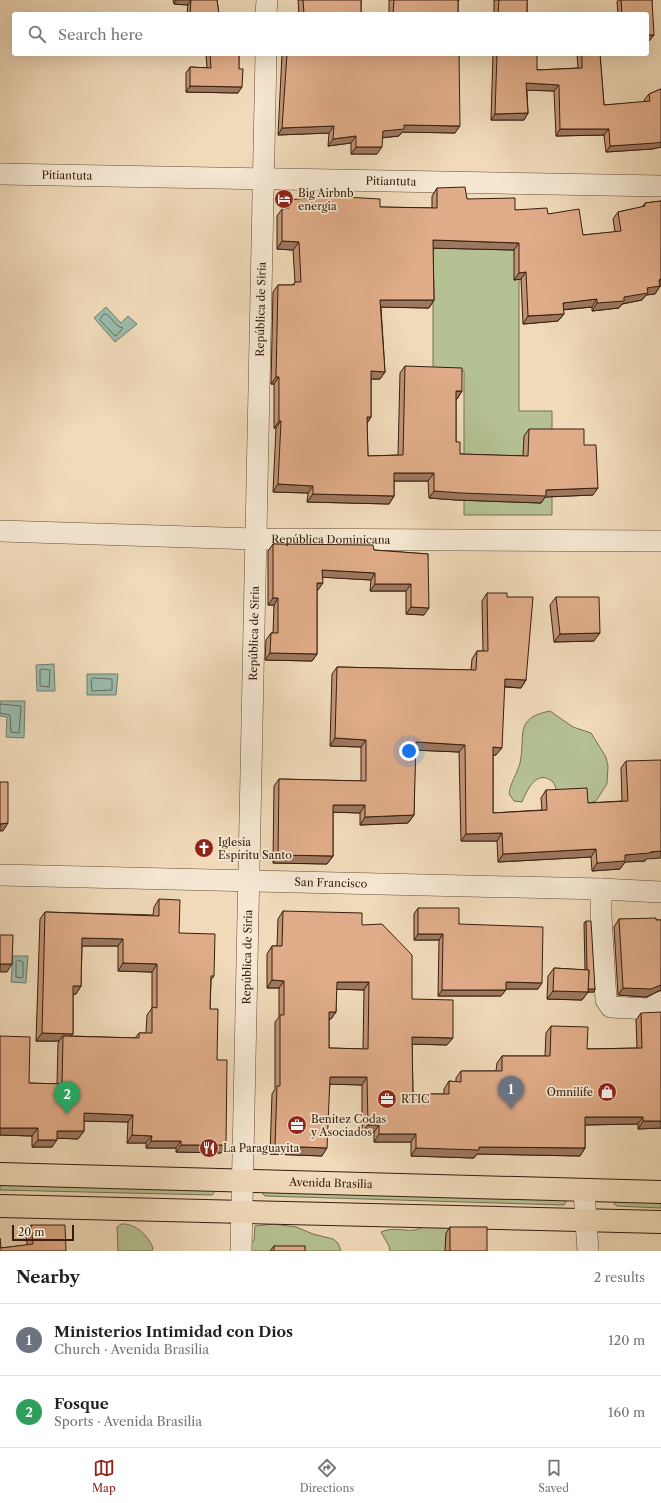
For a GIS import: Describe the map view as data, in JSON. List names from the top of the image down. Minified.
{"streets":{"main road":["Avenida Brasilia"],"street":["Pitiantuta","República de Siria","República Dominicana","San Francisco"]},"crossings":[["Pitiantuta","República de Siria"],["República de Siria","República Dominicana"],["República de Siria","San Francisco"],["República de Siria","Avenida Brasilia"]],"places":{"hotel":["Big Airbnb energia"],"church":["Iglesia Espíritu Santo"],"shop":["Omnilife"],"office":["RTIC","Benítez Codas y Asociados"],"restaurant":["La Paraguayita"]},"scale_bar":"20 m","page":{"search":"Search here","pins":["1","2"],"scale":"20 m","heading":["Nearby","2 results"],"list":[{"mark":"1","name":"Ministerios Intimidad con Dios","note":"Church · Avenida Brasilia","value":"120 m"},{"mark":"2","name":"Fosque","note":"Sports · Avenida Brasilia","value":"160 m"}],"nav":["Map","Directions","Saved"]}}
